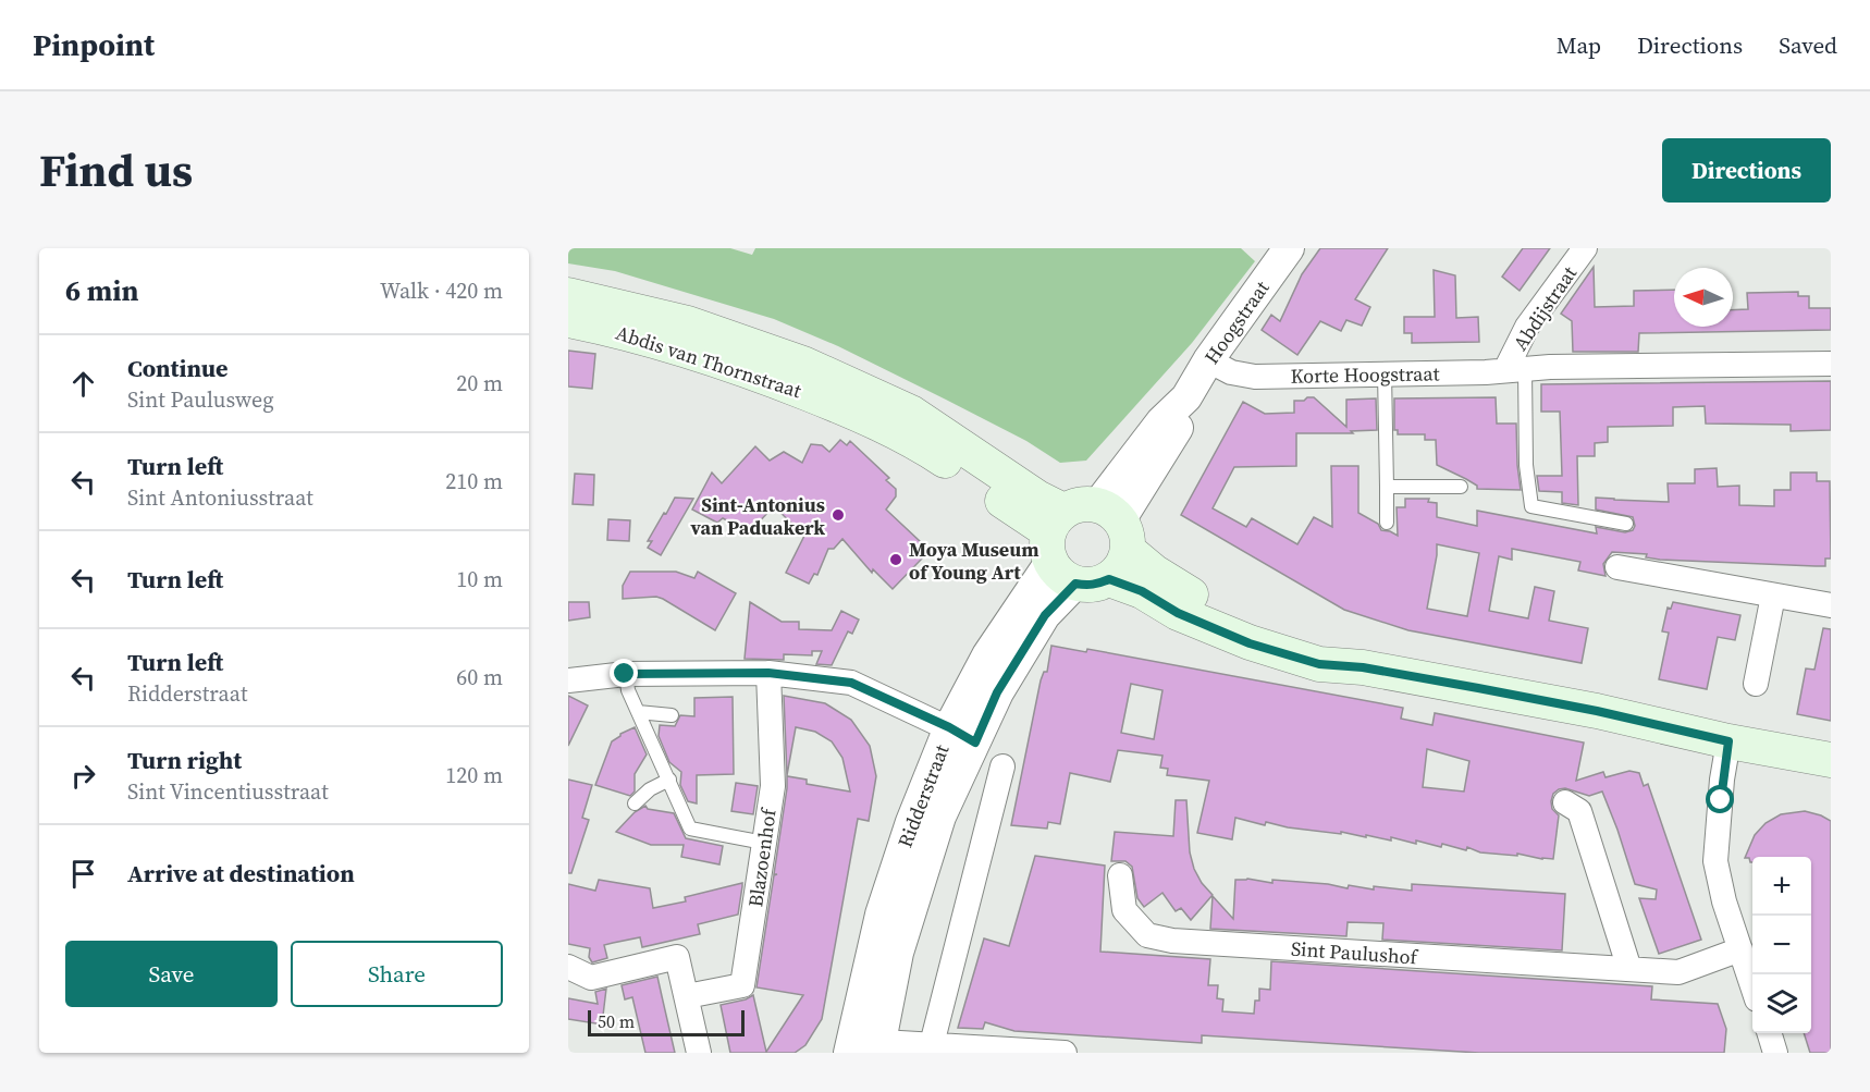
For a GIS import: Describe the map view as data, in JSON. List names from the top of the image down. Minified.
{"streets":{"main road":["Abdis van Thornstraat"],"street":["Abdijstraat","Hoogstraat","Korte Hoogstraat","Ridderstraat","Blazoenhof","Sint Paulushof"]},"crossings":[["Abdijstraat","Korte Hoogstraat"],["Hoogstraat","Abdis van Thornstraat"],["Hoogstraat","Korte Hoogstraat"],["Hoogstraat","Ridderstraat"],["Abdis van Thornstraat","Ridderstraat"]],"places":["Sint-Antonius van Paduakerk","Moya Museum of Young Art"],"scale_bar":"50 m","north":"left","page":{"header":"Pinpoint","nav":["Map","Directions","Saved"],"title":"Find us","buttons":["Directions",["Save","Share"]],"heading":["6 min","Walk · 420 m"],"list":[["Continue","Sint Paulusweg","20 m"],["Turn left","Sint Antoniusstraat","210 m"],["Turn left","10 m"],["Turn left","Ridderstraat","60 m"],["Turn right","Sint Vincentiusstraat","120 m"],"Arrive at destination"],"map_buttons":["+","−"],"scale":"50 m"}}
